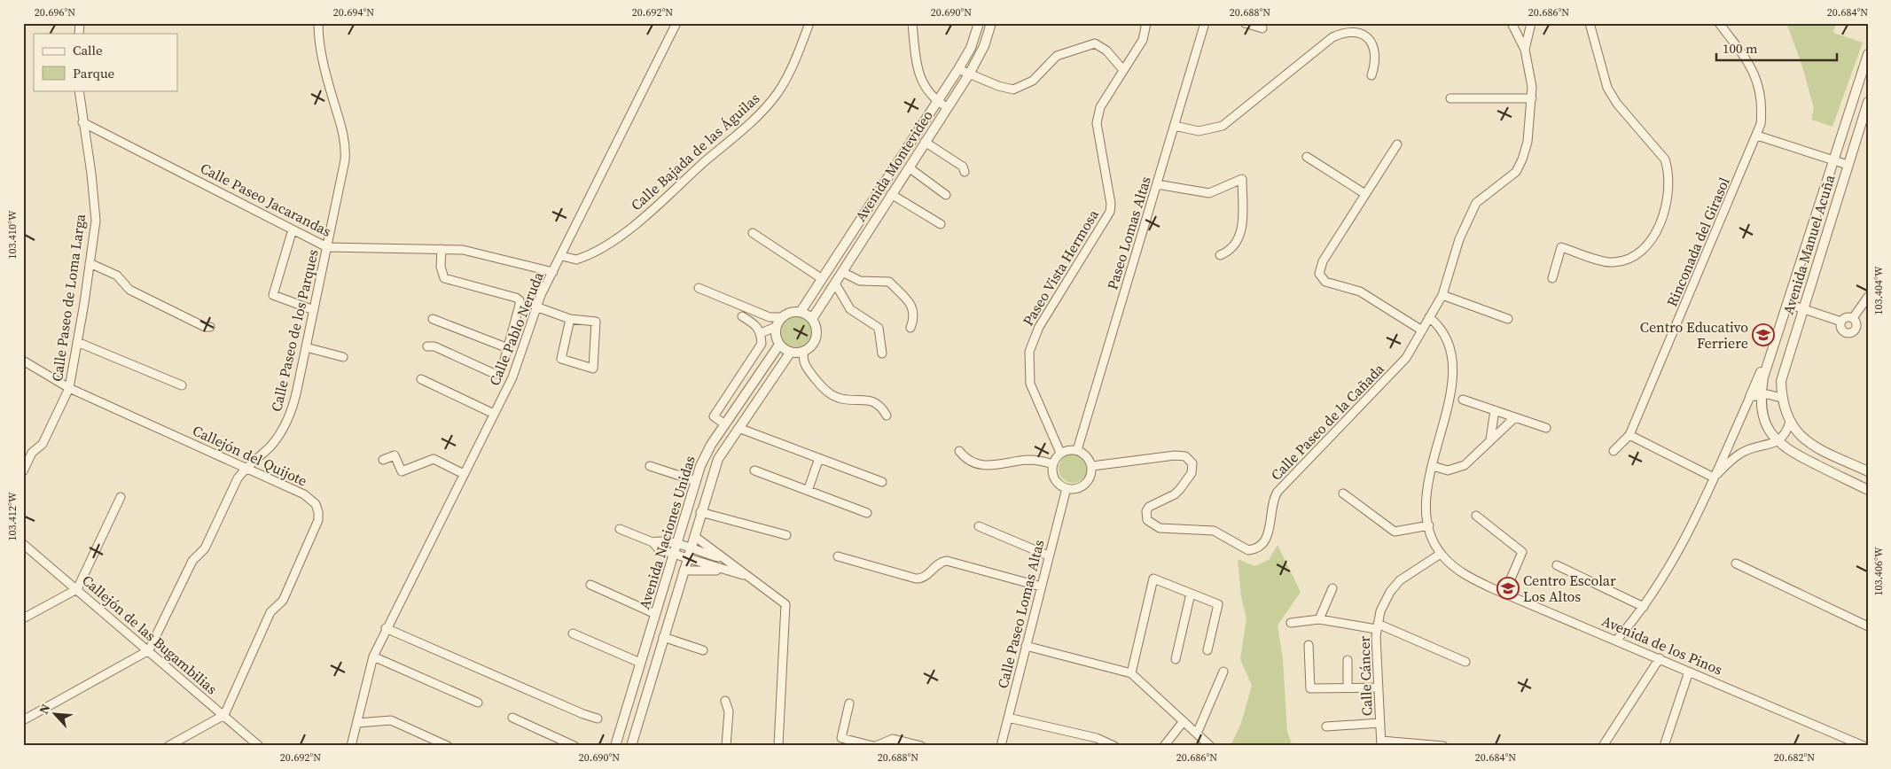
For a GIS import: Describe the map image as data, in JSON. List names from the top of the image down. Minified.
{"streets":{"street":["Calle Bajada de las Águilas","Avenida Montevideo","Calle Paseo Jacarandas","Paseo Lomas Altas","Rinconada del Girasol","Avenida Manuel Acuña","Paseo Vista Hermosa","Calle Paseo de Loma Larga","Calle Pablo Neruda","Calle Paseo de los Parques","Calle Paseo de la Cañada","Callejón del Quijote","Avenida Naciones Unidas","Calle Paseo Lomas Altas","Callejón de las Bugambilias","Avenida de los Pinos","Calle Cáncer"]},"crossings":[["Calle Bajada de las Águilas","Calle Pablo Neruda"],["Avenida Montevideo","Avenida Naciones Unidas"],["Calle Paseo Jacarandas","Calle Paseo de Loma Larga"],["Calle Paseo Jacarandas","Calle Pablo Neruda"],["Calle Paseo Jacarandas","Calle Paseo de los Parques"],["Paseo Lomas Altas","Paseo Vista Hermosa"],["Paseo Lomas Altas","Calle Paseo de la Cañada"],["Paseo Lomas Altas","Calle Paseo Lomas Altas"],["Paseo Vista Hermosa","Calle Paseo de la Cañada"],["Paseo Vista Hermosa","Calle Paseo Lomas Altas"],["Calle Paseo de Loma Larga","Callejón del Quijote"],["Calle Paseo de los Parques","Callejón del Quijote"],["Calle Paseo de los Parques","Callejón de las Bugambilias"],["Calle Paseo de la Cañada","Calle Paseo Lomas Altas"],["Calle Paseo de la Cañada","Avenida de los Pinos"],["Callejón del Quijote","Callejón de las Bugambilias"],["Avenida de los Pinos","Calle Cáncer"]],"places":{"school or university":["Centro Educativo Ferriere","Centro Escolar Los Altos"]},"legend":["Calle","Parque"],"scale_bar":"100 m","north":"top left","coordinates":["20.696°N","20.694°N","20.692°N","20.690°N","20.688°N","20.686°N","20.684°N","103.410°W","103.404°W","103.412°W","103.406°W","20.682°N"]}
